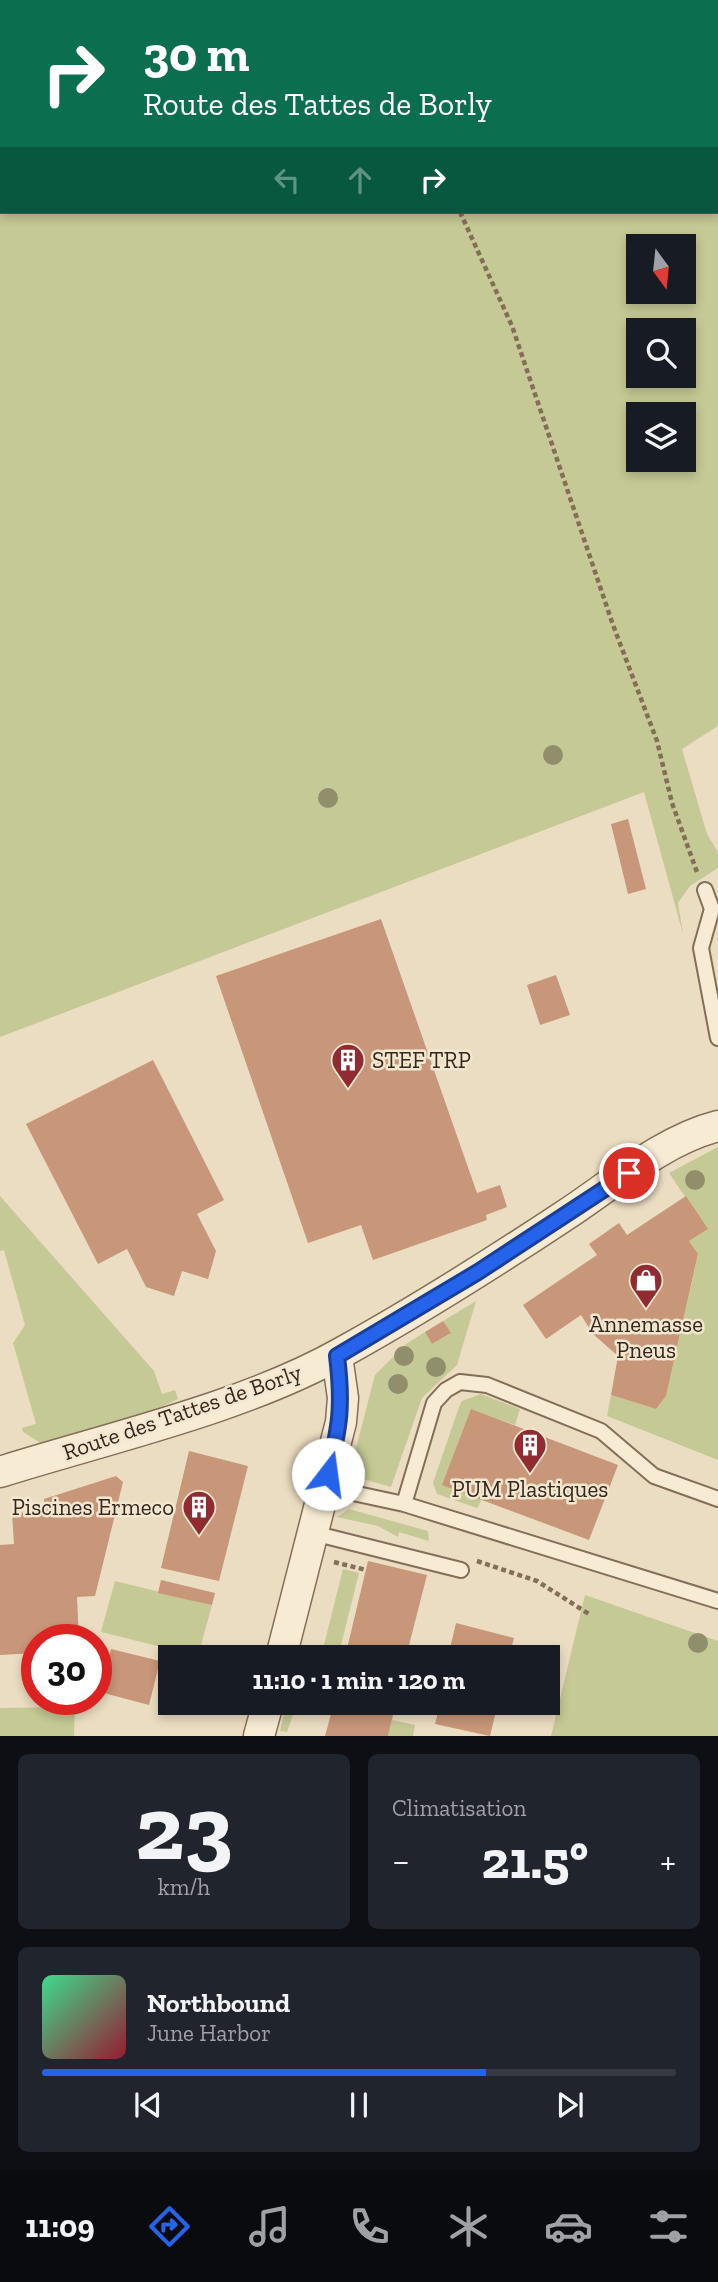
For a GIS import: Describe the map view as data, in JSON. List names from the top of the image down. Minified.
{"streets":{"street":["Route des Tattes de Borly"]},"places":{"building":["STEF TRP","PUM Plastiques","Piscines Ermeco"],"shop":["Annemasse Pneus"]},"north":"bottom","page":{"turn":["30 m","Route des Tattes de Borly"],"limit":"30","trip":"11:10 · 1 min · 120 m","tile":[["23","km/h"],"Climatisation"],"heat":["−","21.5°","+"],"song":["Northbound","June Harbor"],"tabs":"11:09"}}
